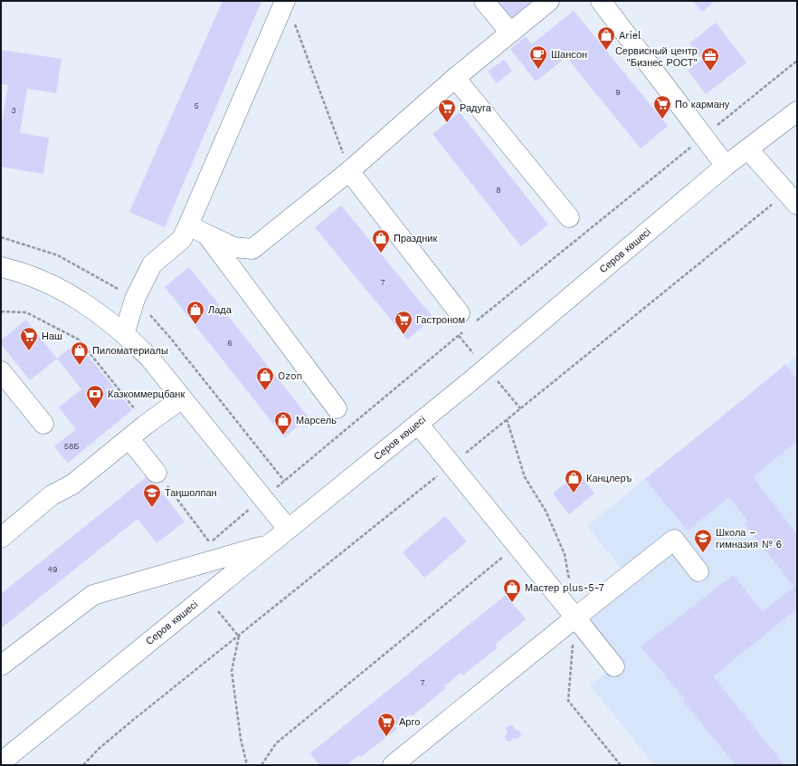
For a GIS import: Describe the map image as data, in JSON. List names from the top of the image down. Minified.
{"streets":{"street":["Серов көшесі"]},"places":{"shop":["Ariel","Праздник","Лада","Пиломатериалы","Ozon","Марсель","Канцлеръ","Мастер plus-5-7"],"cafe":["Шансон"],"office":["Сервисный центр \"Бизнес РОСТ\""],"supermarket":["По карману","Радуга","Гастроном","Наш","Арго"],"bank":["Казкоммерцбанк"],"school or university":["Таңшолпан","Школа – гимназия № 6"]},"house_numbers":["9","5","3","8","7","6","58Б","49","7"]}
